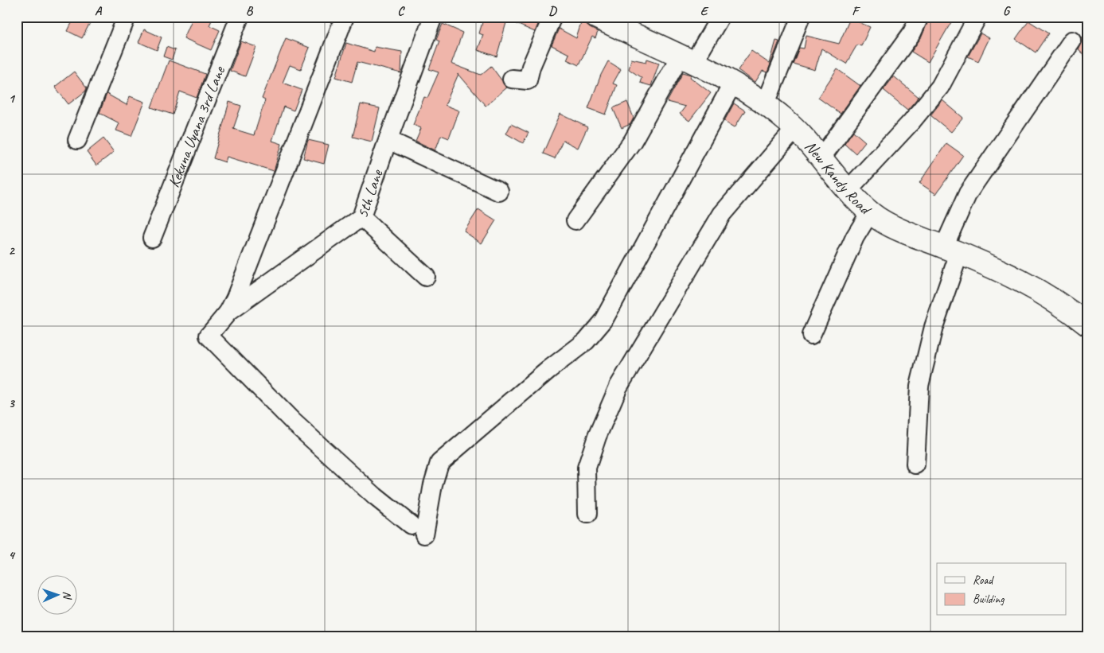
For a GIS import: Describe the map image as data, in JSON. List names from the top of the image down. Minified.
{"streets":{"main road":["New Kandy Road"],"street":["Kekuna Uyana 3rd Lane","5th Lane"]},"legend":["Road","Building"],"north":"right","grid":{"columns":["A","B","C","D","E","F","G"],"rows":["1","2","3","4"]}}
